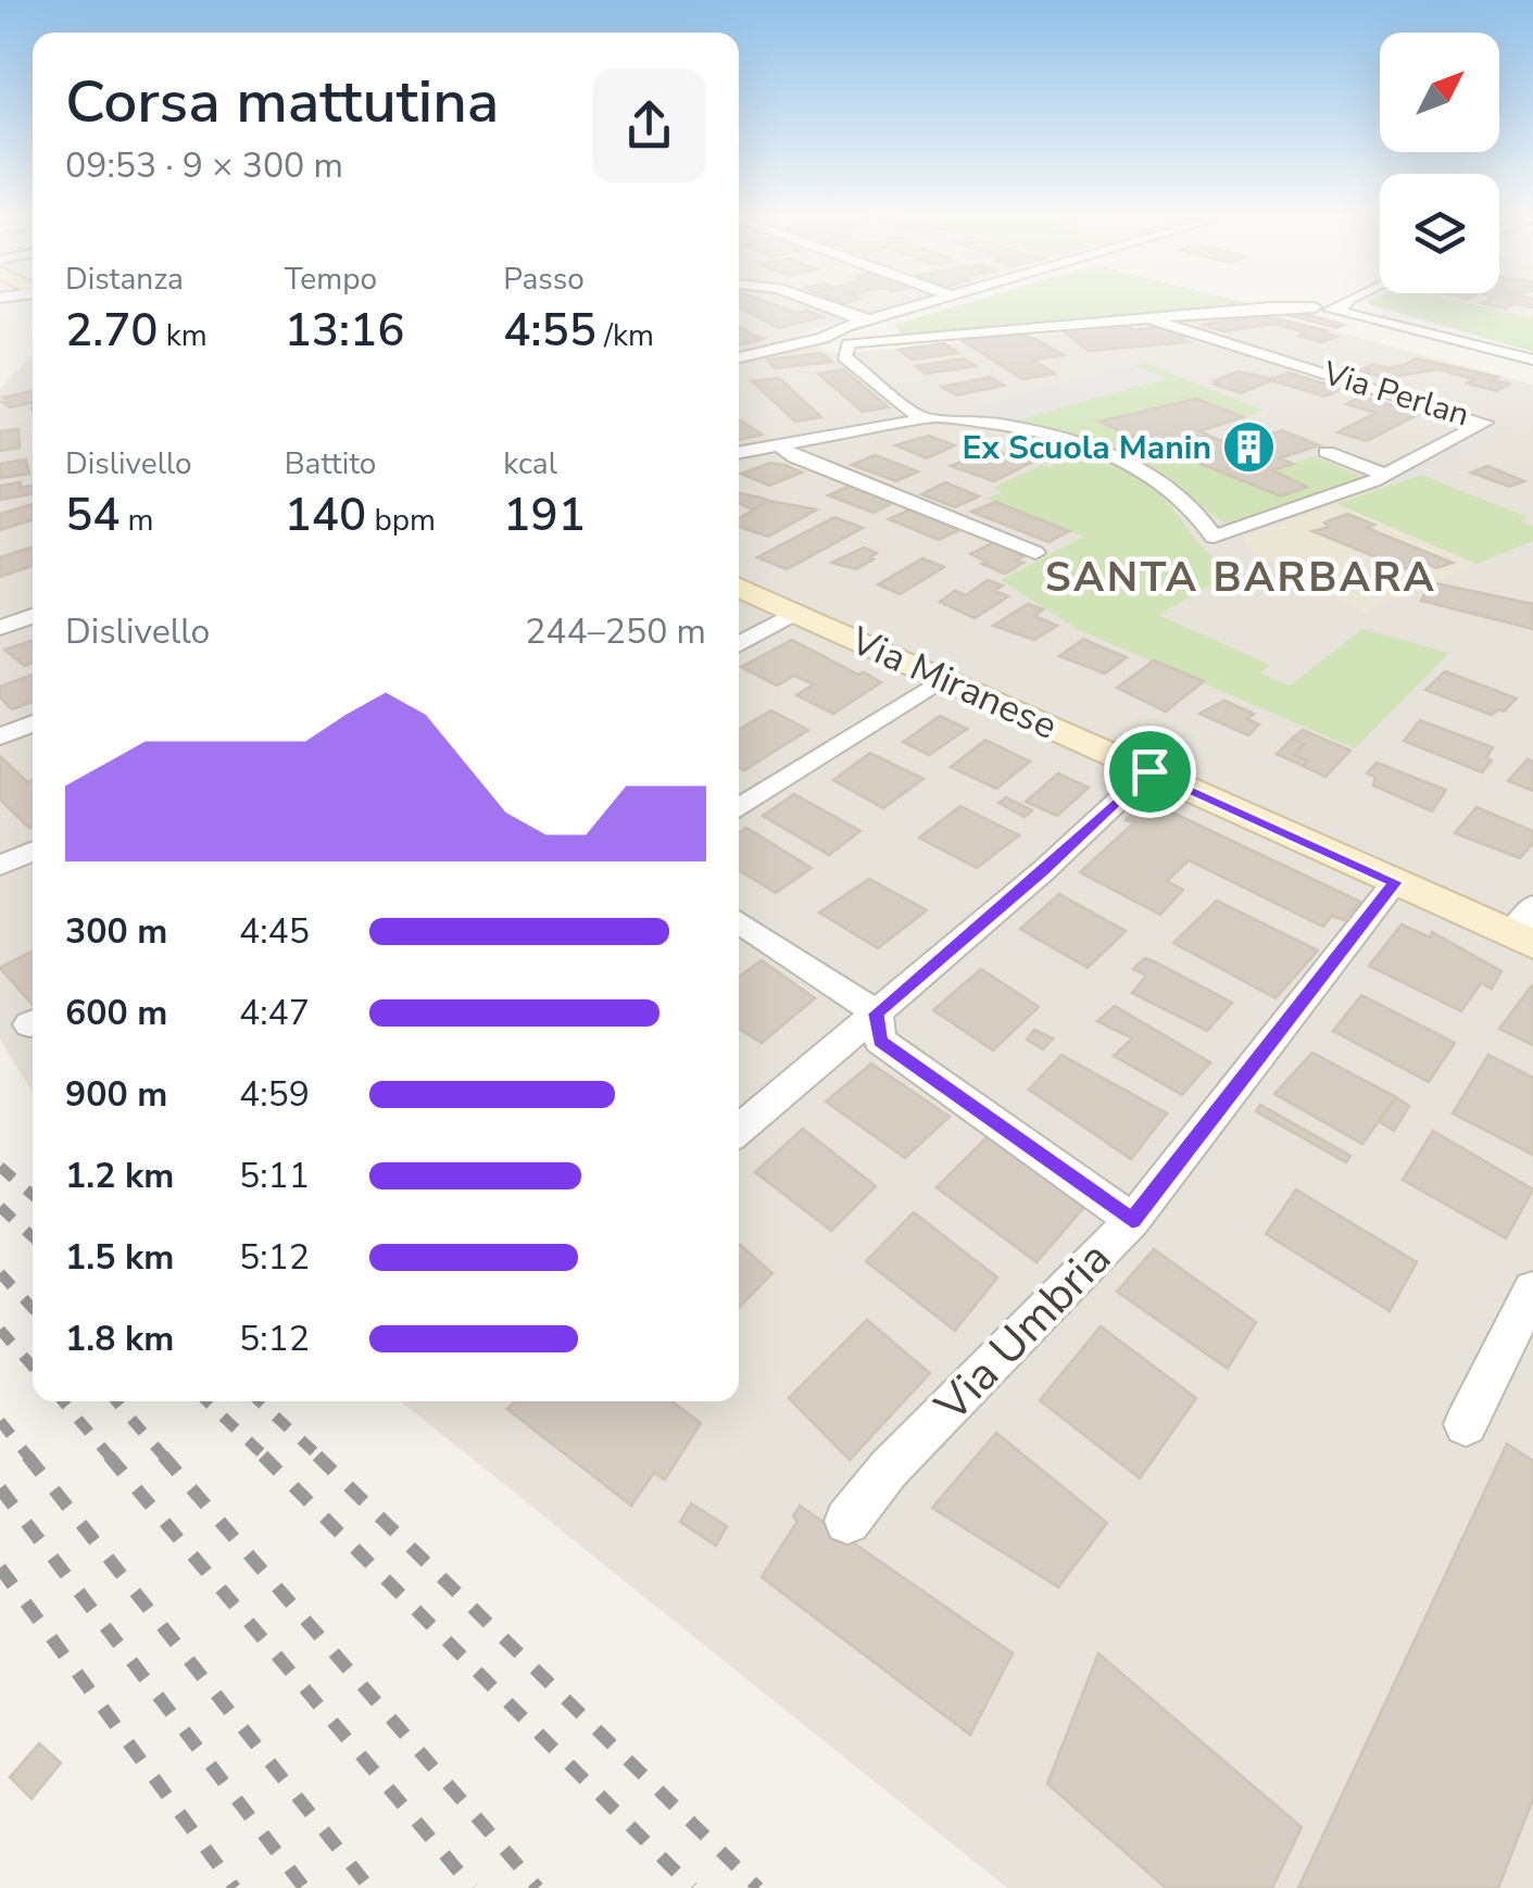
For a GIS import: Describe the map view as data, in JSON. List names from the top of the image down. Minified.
{"streets":{"street":["Via Perlan","Via Miranese","Via Umbria"]},"crossings":[["Via Miranese","Via Umbria"]],"districts":["SANTA BARBARA"],"places":{"building":["Ex Scuola Manin"]},"north":"top right","page":{"heading":["Corsa mattutina","09:53 · 9 × 300 m"],"stats":[["Distanza","2.70 km"],["Tempo","13:16"],["Passo","4:55 /km"],["Dislivello","54 m"],["Battito","140 bpm"],["kcal","191"]],"chart":["Dislivello","244–250 m"],"list":[{"name":"300 m","note":"4:45"},{"name":"600 m","note":"4:47"},{"name":"900 m","note":"4:59"},{"name":"1.2 km","note":"5:11"},{"name":"1.5 km","note":"5:12"},{"name":"1.8 km","note":"5:12"}]}}
